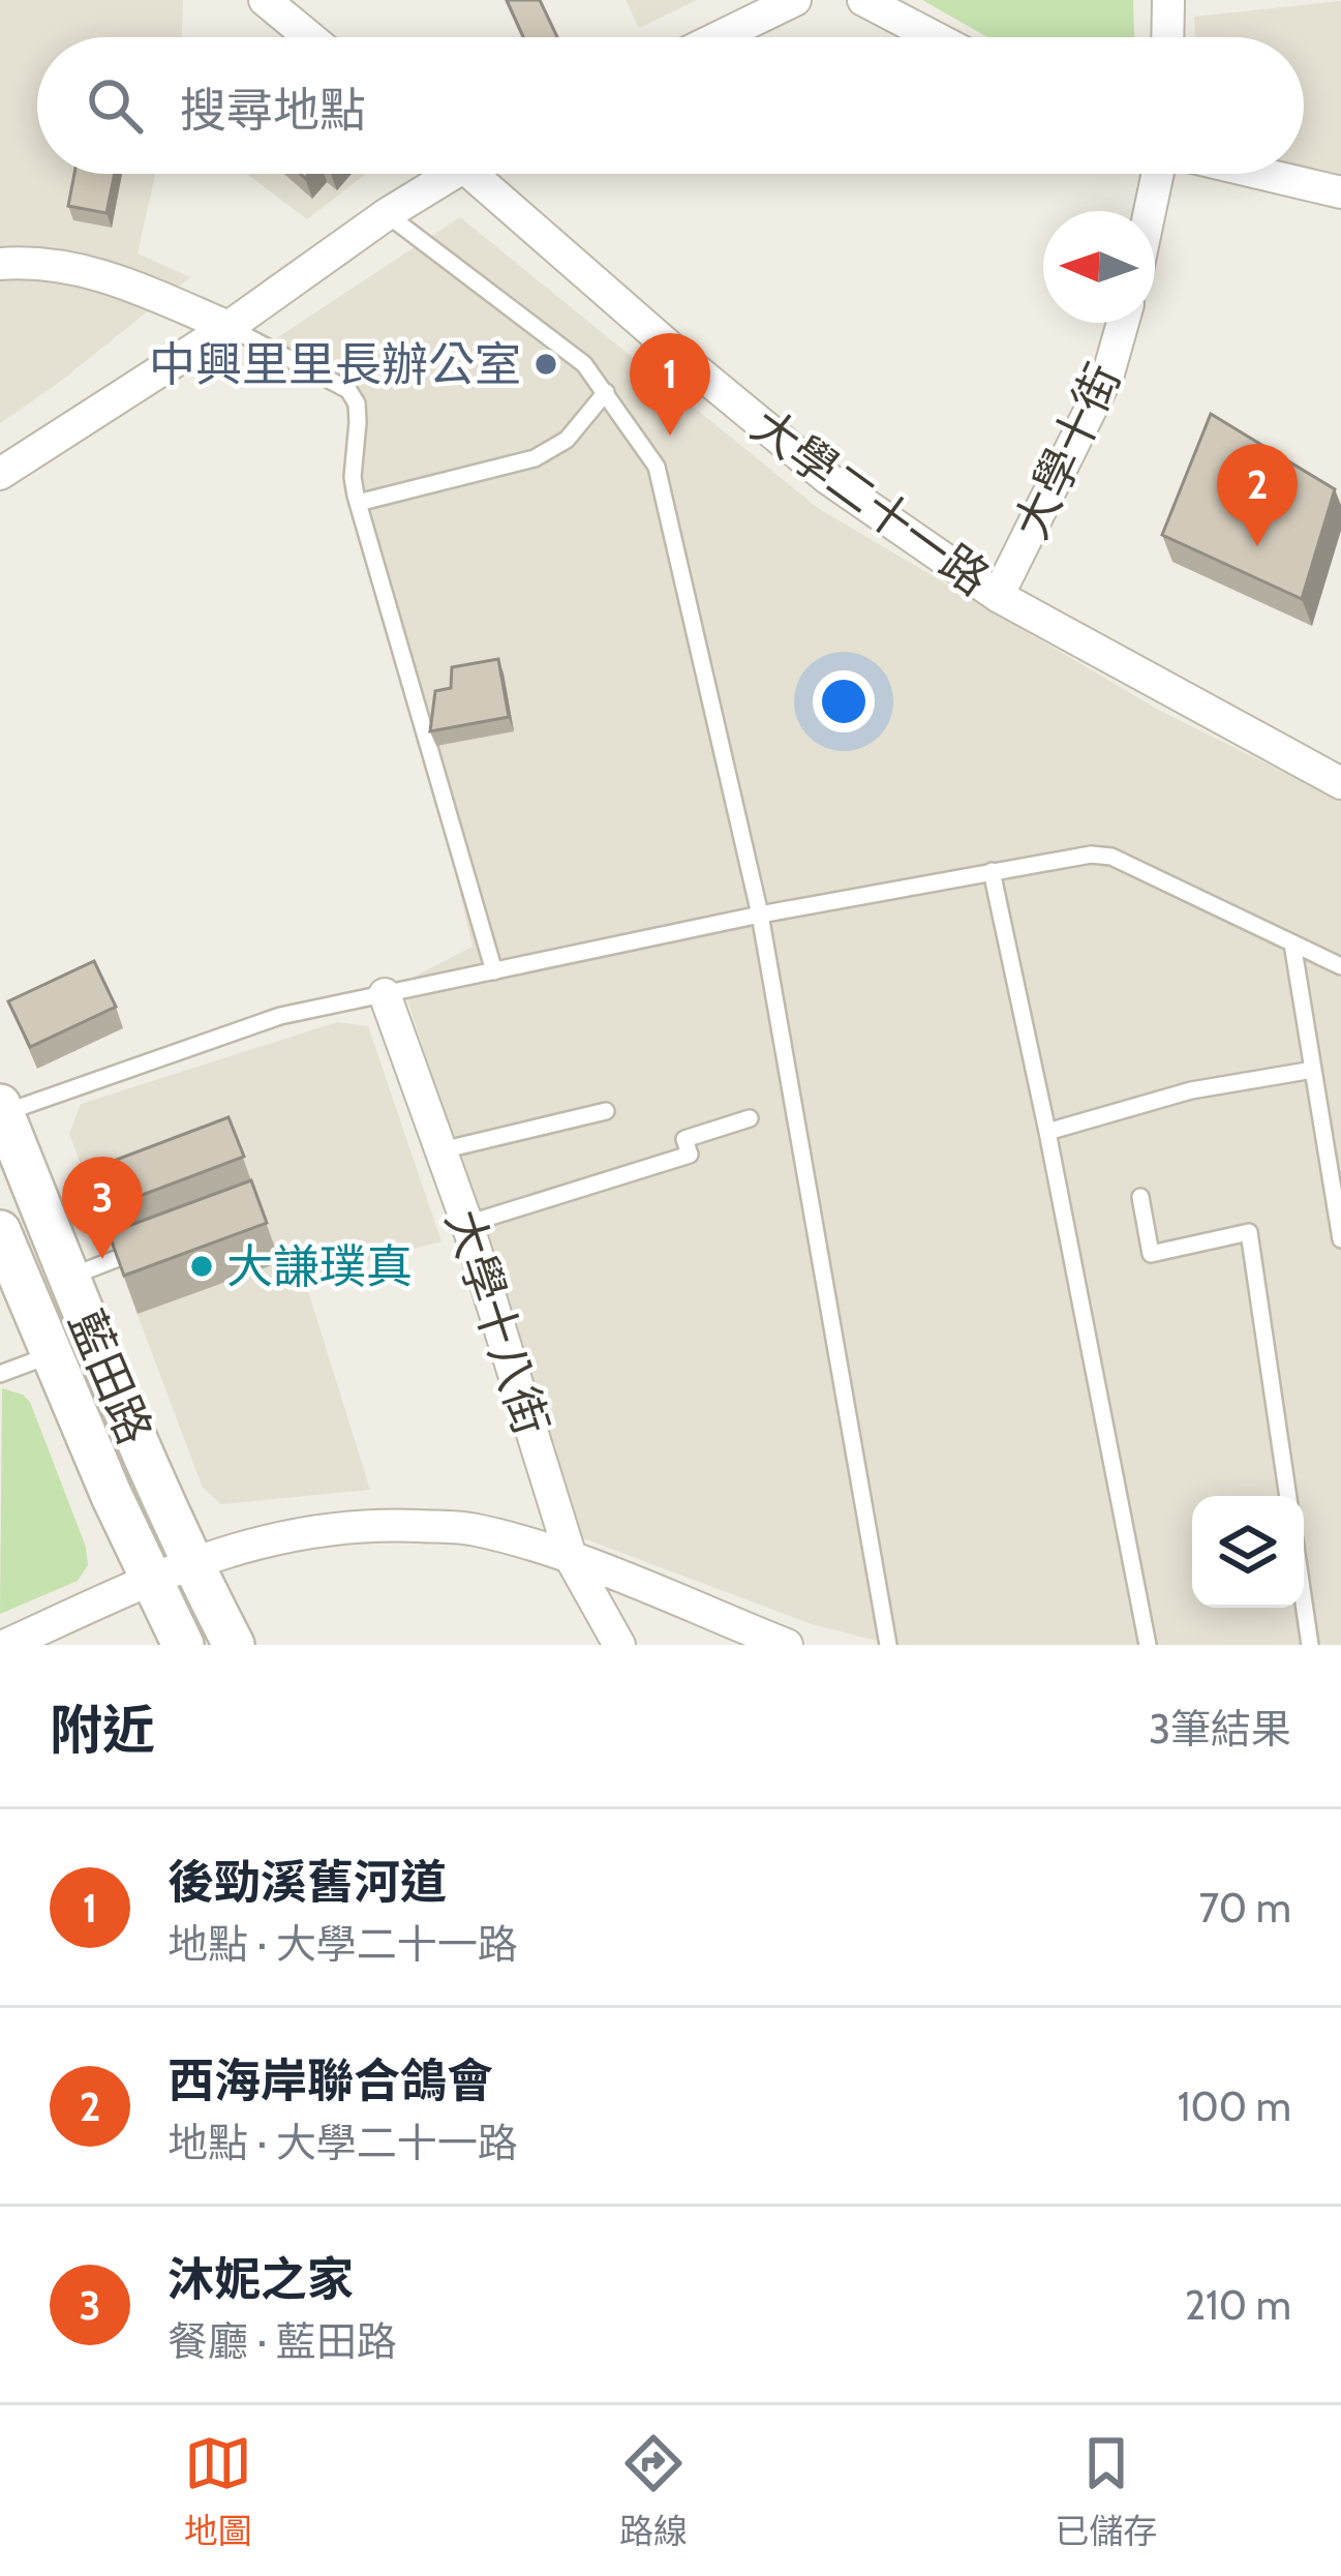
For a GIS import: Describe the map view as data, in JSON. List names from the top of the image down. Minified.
{"streets":{"street":["大學十街","大學二十一路","大學十八街","藍田路"]},"crossings":[["大學十街","大學二十一路"]],"places":["中興里里長辦公室","大謙璞真"],"north":"left","page":{"search":"搜尋地點","pins":["1","2","3"],"heading":["附近","3筆結果"],"list":[{"mark":"1","name":"後勁溪舊河道","note":"地點 · 大學二十一路","value":"70 m"},{"mark":"2","name":"西海岸聯合鴿會","note":"地點 · 大學二十一路","value":"100 m"},{"mark":"3","name":"沐妮之家","note":"餐廳 · 藍田路","value":"210 m"}],"nav":["地圖","路線","已儲存"]}}
